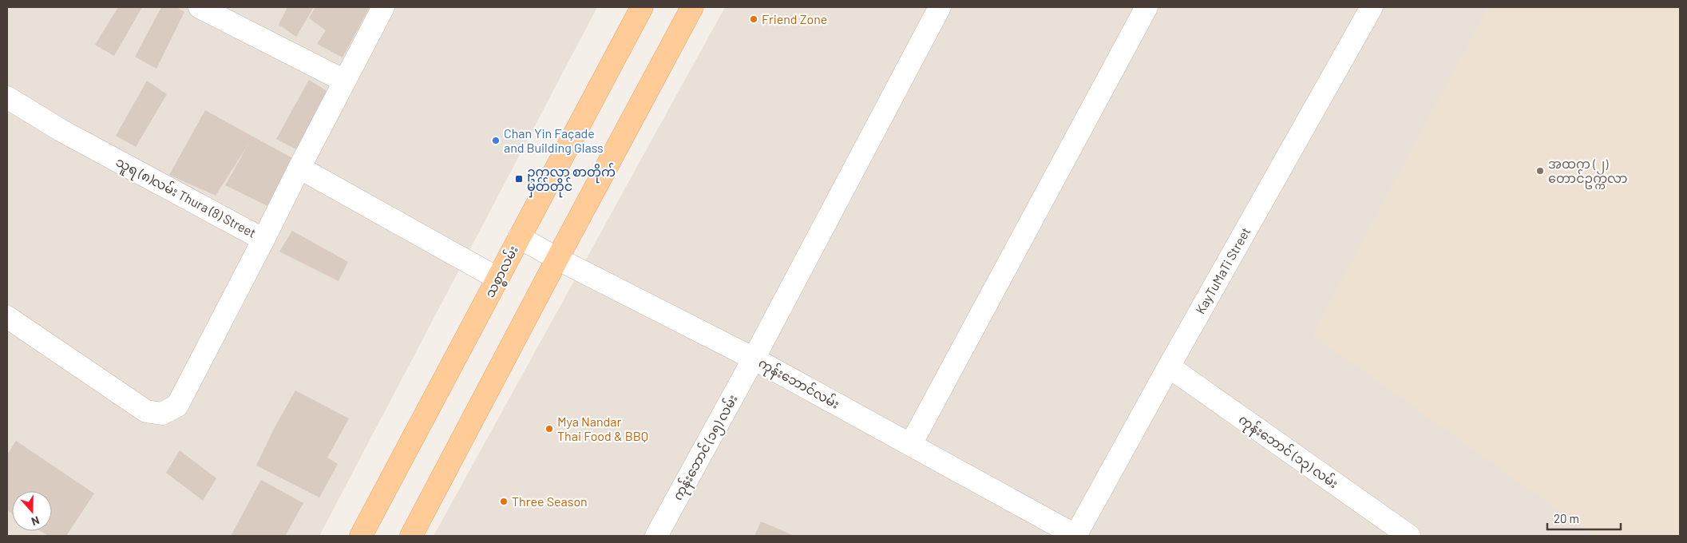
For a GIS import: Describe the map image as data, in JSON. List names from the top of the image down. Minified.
{"streets":{"main road":["သစ္စာလမ်း"],"street":["သူရ (၈)လမ်း Thura (8) Street","KayTuMaTi Street","ကုန်းဘောင်လမ်း","ကုန်းဘောင် (၁၅) လမ်း","ကုန်းဘောင် (၁၃) လမ်း"]},"crossings":[["KayTuMaTi Street","ကုန်းဘောင်လမ်း"],["KayTuMaTi Street","ကုန်းဘောင် (၁၃) လမ်း"],["သစ္စာလမ်း","ကုန်းဘောင်လမ်း"],["ကုန်းဘောင်လမ်း","ကုန်းဘောင် (၁၅) လမ်း"]],"places":{"other":["Friend Zone","Chan Yin Façade and Building Glass","အထက (၂) တောင်ဥက္ကလာ","Mya Nandar Thai Food & BBQ","Three Season"],"transit":["ဥက္ကလာ စာတိုက် မှတ်တိုင်"]},"scale_bar":"20 m","north":"bottom"}
